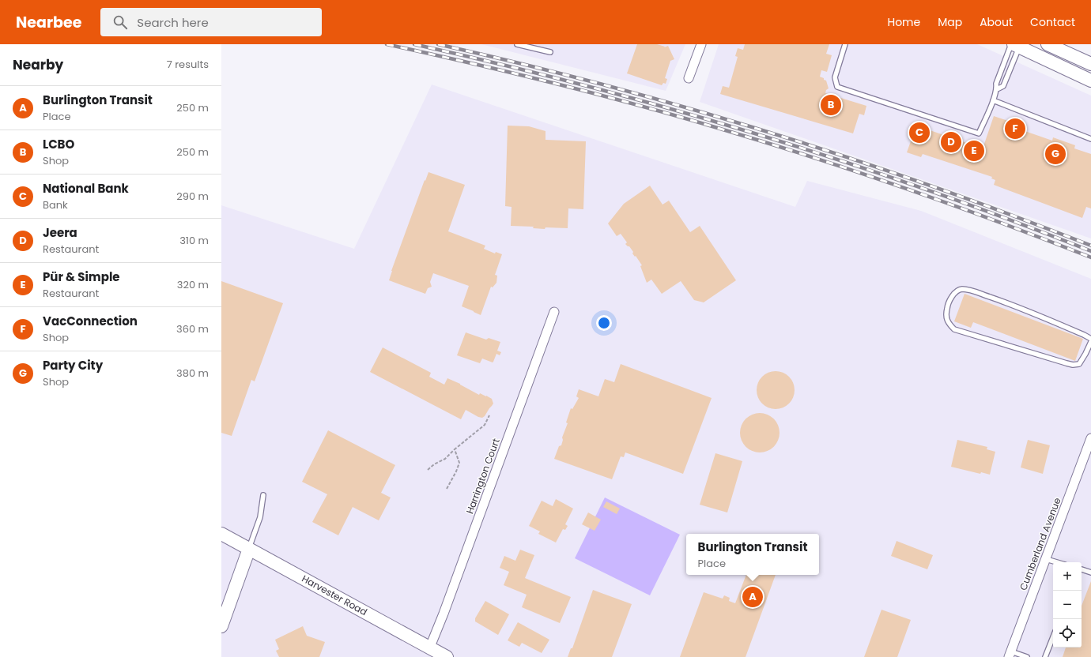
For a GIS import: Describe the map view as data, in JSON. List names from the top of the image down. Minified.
{"streets":{"main road":["Harvester Road"],"street":["Harrington Court","Cumberland Avenue"]},"crossings":[["Harrington Court","Harvester Road"]],"page":{"header":"Nearbee","search":"Search here","nav":["Home","Map","About","Contact"],"heading":["Nearby","7 results"],"list":[{"mark":"A","name":"Burlington Transit","note":"Place","value":"250 m"},{"mark":"B","name":"LCBO","note":"Shop","value":"250 m"},{"mark":"C","name":"National Bank","note":"Bank","value":"290 m"},{"mark":"D","name":"Jeera","note":"Restaurant","value":"310 m"},{"mark":"E","name":"Pür & Simple","note":"Restaurant","value":"320 m"},{"mark":"F","name":"VacConnection","note":"Shop","value":"360 m"},{"mark":"G","name":"Party City","note":"Shop","value":"380 m"}],"pins":["B","F","C","D","E","G","A"],"popup":["Burlington Transit","Place"],"map_buttons":["+","−"]}}
